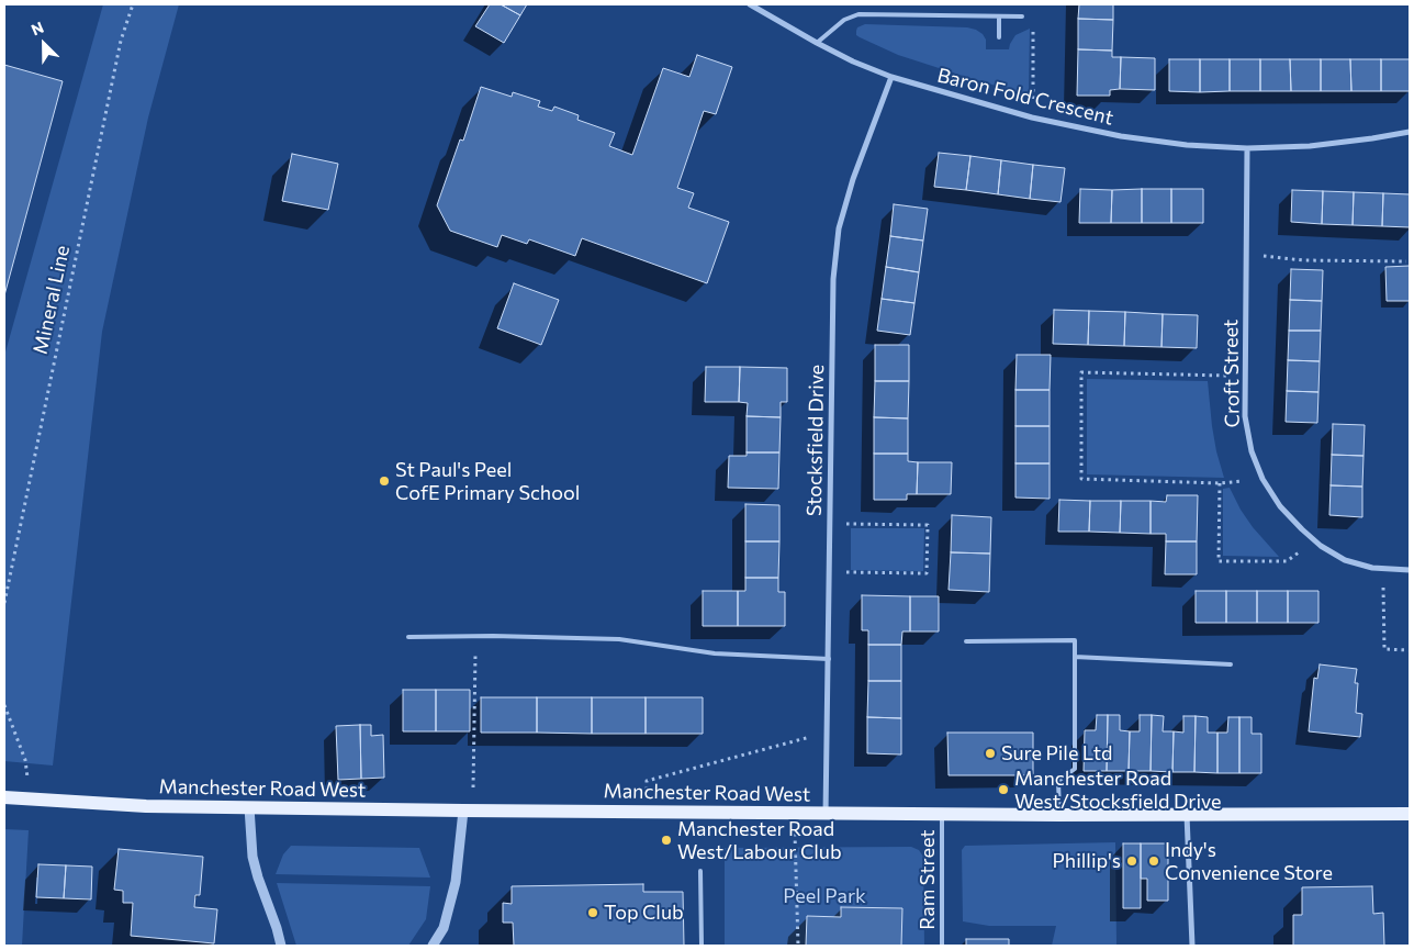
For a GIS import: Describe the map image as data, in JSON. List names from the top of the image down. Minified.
{"streets":{"main road":["Manchester Road West"],"street":["Baron Fold Crescent","Croft Street","Stocksfield Drive"],"lane":["Ram Street"],"path":["Mineral Line"]},"crossings":[["Baron Fold Crescent","Croft Street"],["Baron Fold Crescent","Stocksfield Drive"],["Stocksfield Drive","Manchester Road West"],["Manchester Road West","Ram Street"]],"parks":["Peel Park"],"places":["St Paul's Peel CofE Primary School","Sure Pile Ltd","Manchester Road West/Stocksfield Drive","Manchester Road West/Labour Club","Phillip's","Indy's Convenience Store","Top Club"],"north":"top left"}
